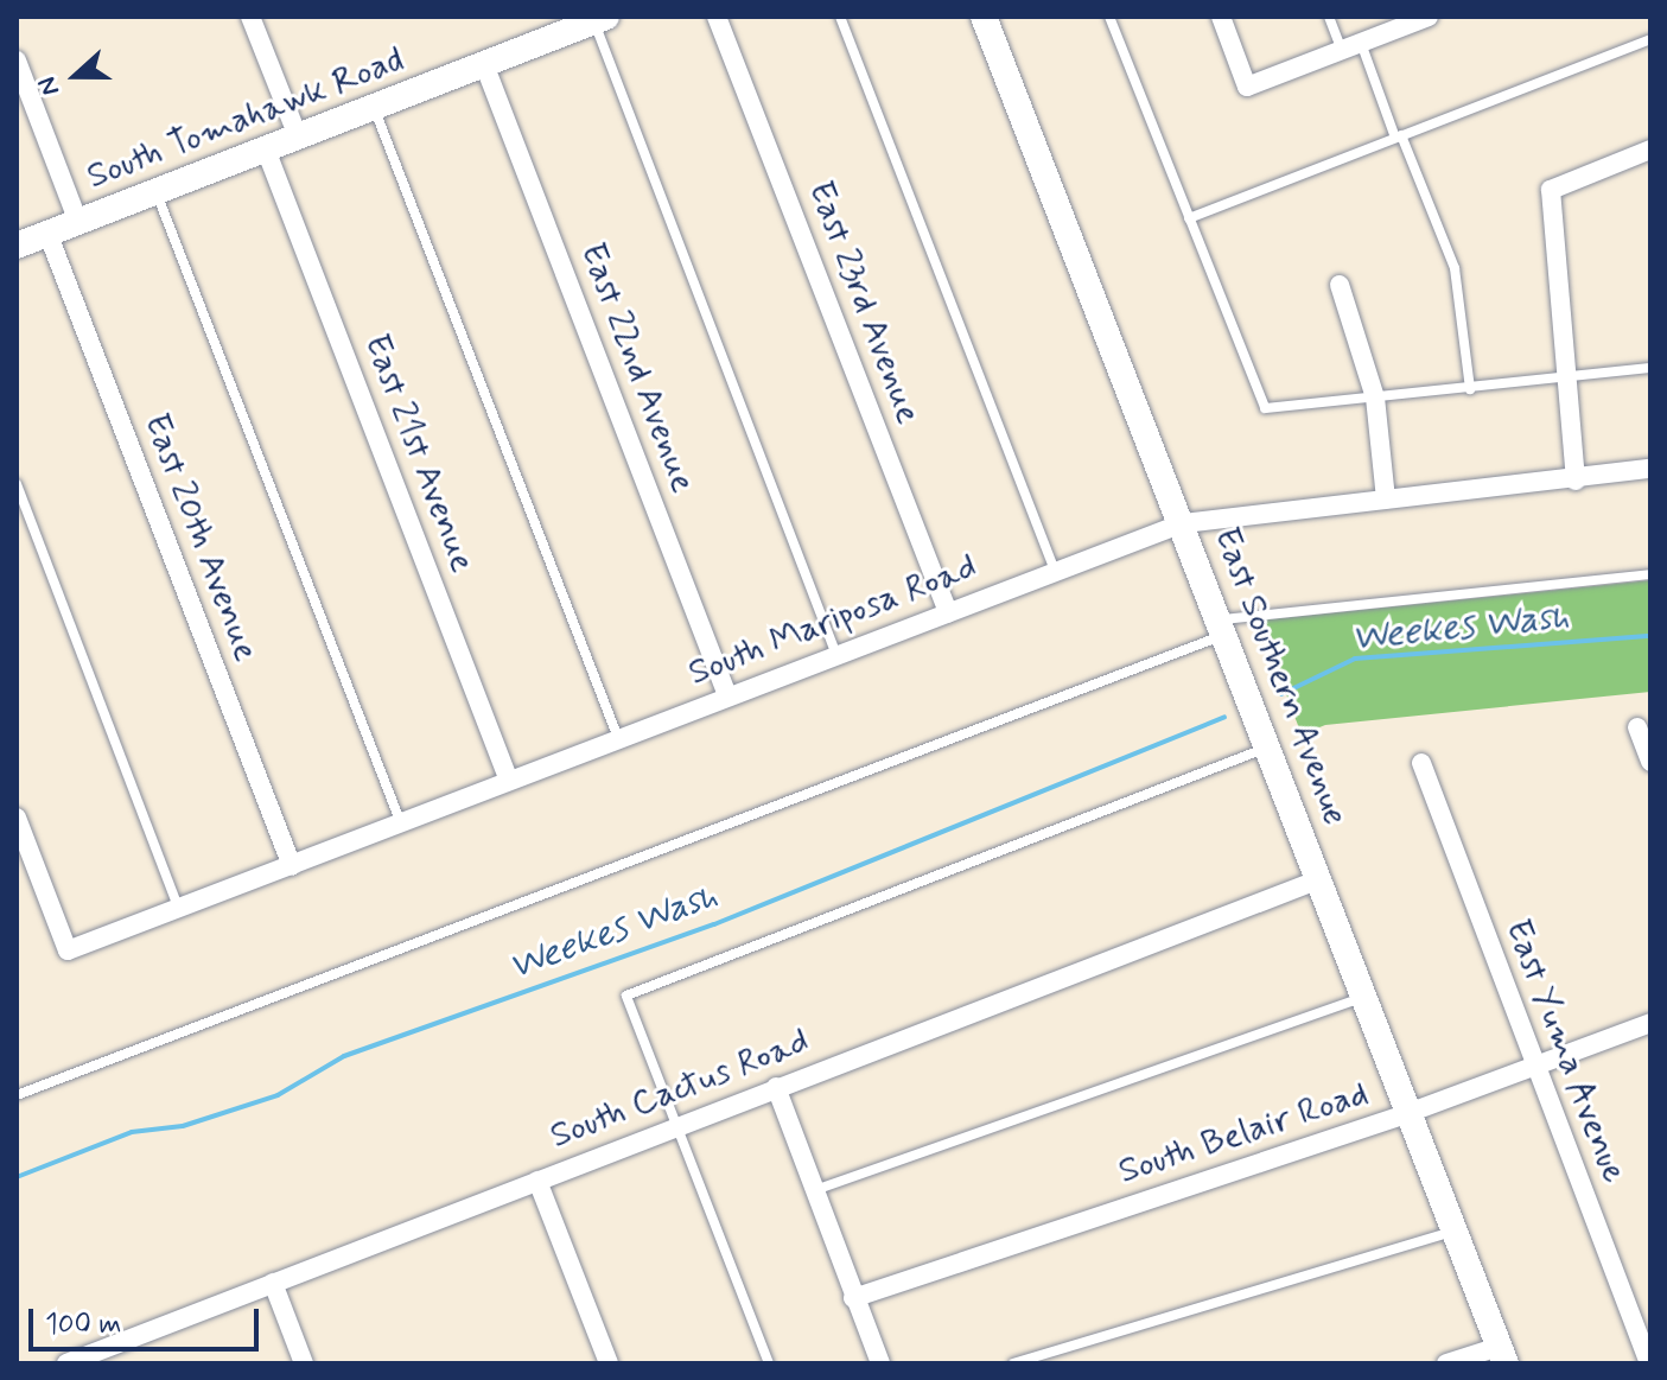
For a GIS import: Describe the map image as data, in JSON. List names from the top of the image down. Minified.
{"streets":{"main road":["South Tomahawk Road","East Southern Avenue"],"street":["East 23rd Avenue","East 22nd Avenue","East 21st Avenue","East 20th Avenue","South Mariposa Road","East Yuma Avenue","South Cactus Road","South Belair Road"]},"crossings":[["South Tomahawk Road","East 22nd Avenue"],["South Tomahawk Road","East 21st Avenue"],["South Tomahawk Road","East 20th Avenue"],["East 23rd Avenue","South Mariposa Road"],["East 22nd Avenue","South Mariposa Road"],["East 21st Avenue","South Mariposa Road"],["East 20th Avenue","South Mariposa Road"],["South Mariposa Road","East Southern Avenue"],["East Southern Avenue","South Cactus Road"],["East Southern Avenue","South Belair Road"],["East Yuma Avenue","South Belair Road"]],"water":["Weekes Wash"],"scale_bar":"100 m","north":"left"}
